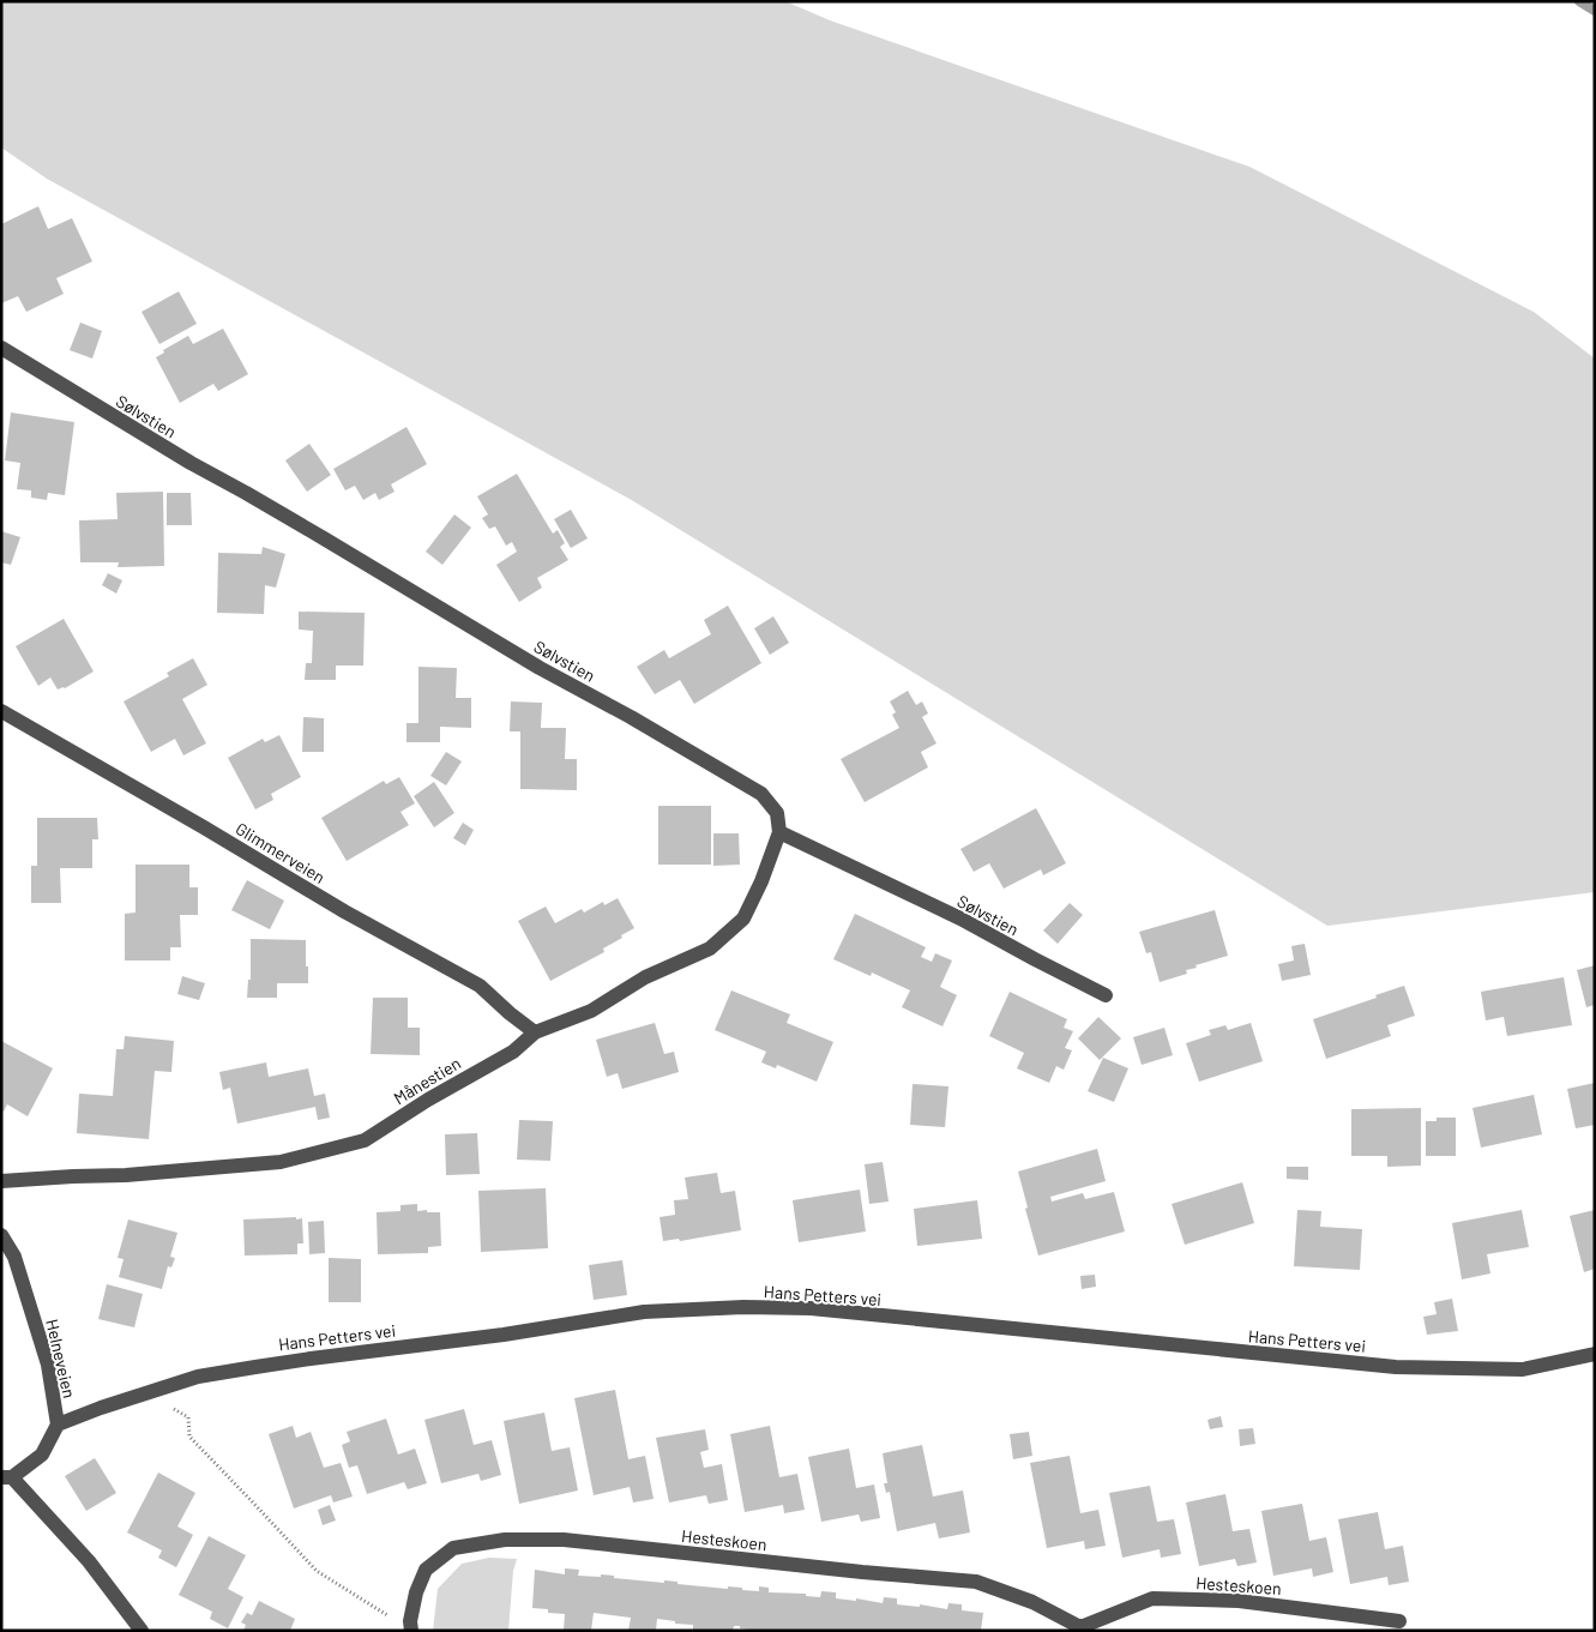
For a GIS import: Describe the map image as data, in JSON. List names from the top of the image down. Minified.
{"streets":{"street":["Sølvstien","Glimmerveien","Månestien","Hans Petters vei","Helneveien","Hesteskoen"]},"crossings":[["Sølvstien","Månestien"],["Glimmerveien","Månestien"],["Hans Petters vei","Helneveien"]]}
